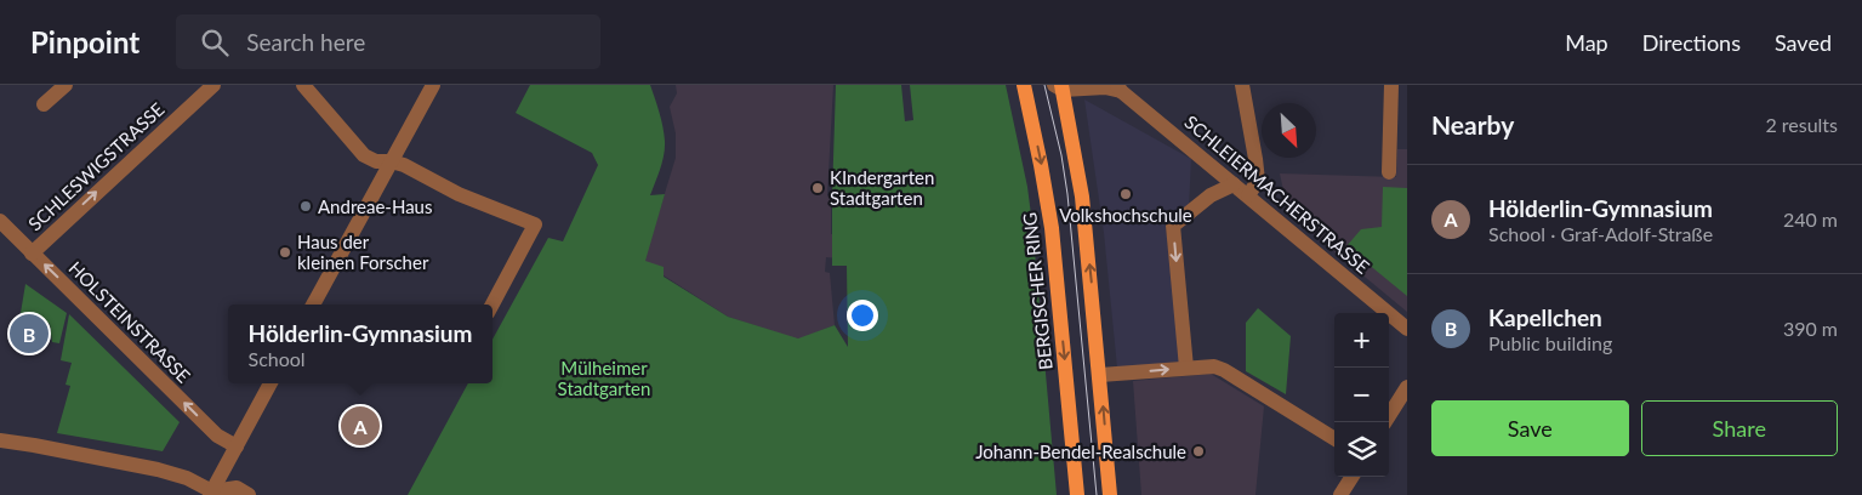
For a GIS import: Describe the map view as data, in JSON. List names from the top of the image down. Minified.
{"streets":{"main road":["BERGISCHER RING"],"street":["SCHLESWIGSTRASSE","SCHLEIERMACHERSTRASSE","HOLSTEINSTRASSE"]},"crossings":[["SCHLESWIGSTRASSE","HOLSTEINSTRASSE"]],"one_way":["SCHLESWIGSTRASSE","HOLSTEINSTRASSE"],"parks":["Mülheimer Stadtgarten"],"places":["KIndergarten Stadtgarten","Volkshochschule","Andreae-Haus","Haus der kleinen Forscher","Johann-Bendel-Realschule"],"north":"bottom right","page":{"header":"Pinpoint","search":"Search here","nav":["Map","Directions","Saved"],"heading":["Nearby","2 results"],"list":[{"mark":"A","name":"Hölderlin-Gymnasium","note":"School · Graf-Adolf-Straße","value":"240 m"},{"mark":"B","name":"Kapellchen","note":"Public building","value":"390 m"}],"popup":["Hölderlin-Gymnasium","School"],"pins":["B","A"],"map_buttons":["+","−"],"buttons":["Save","Share"]}}
